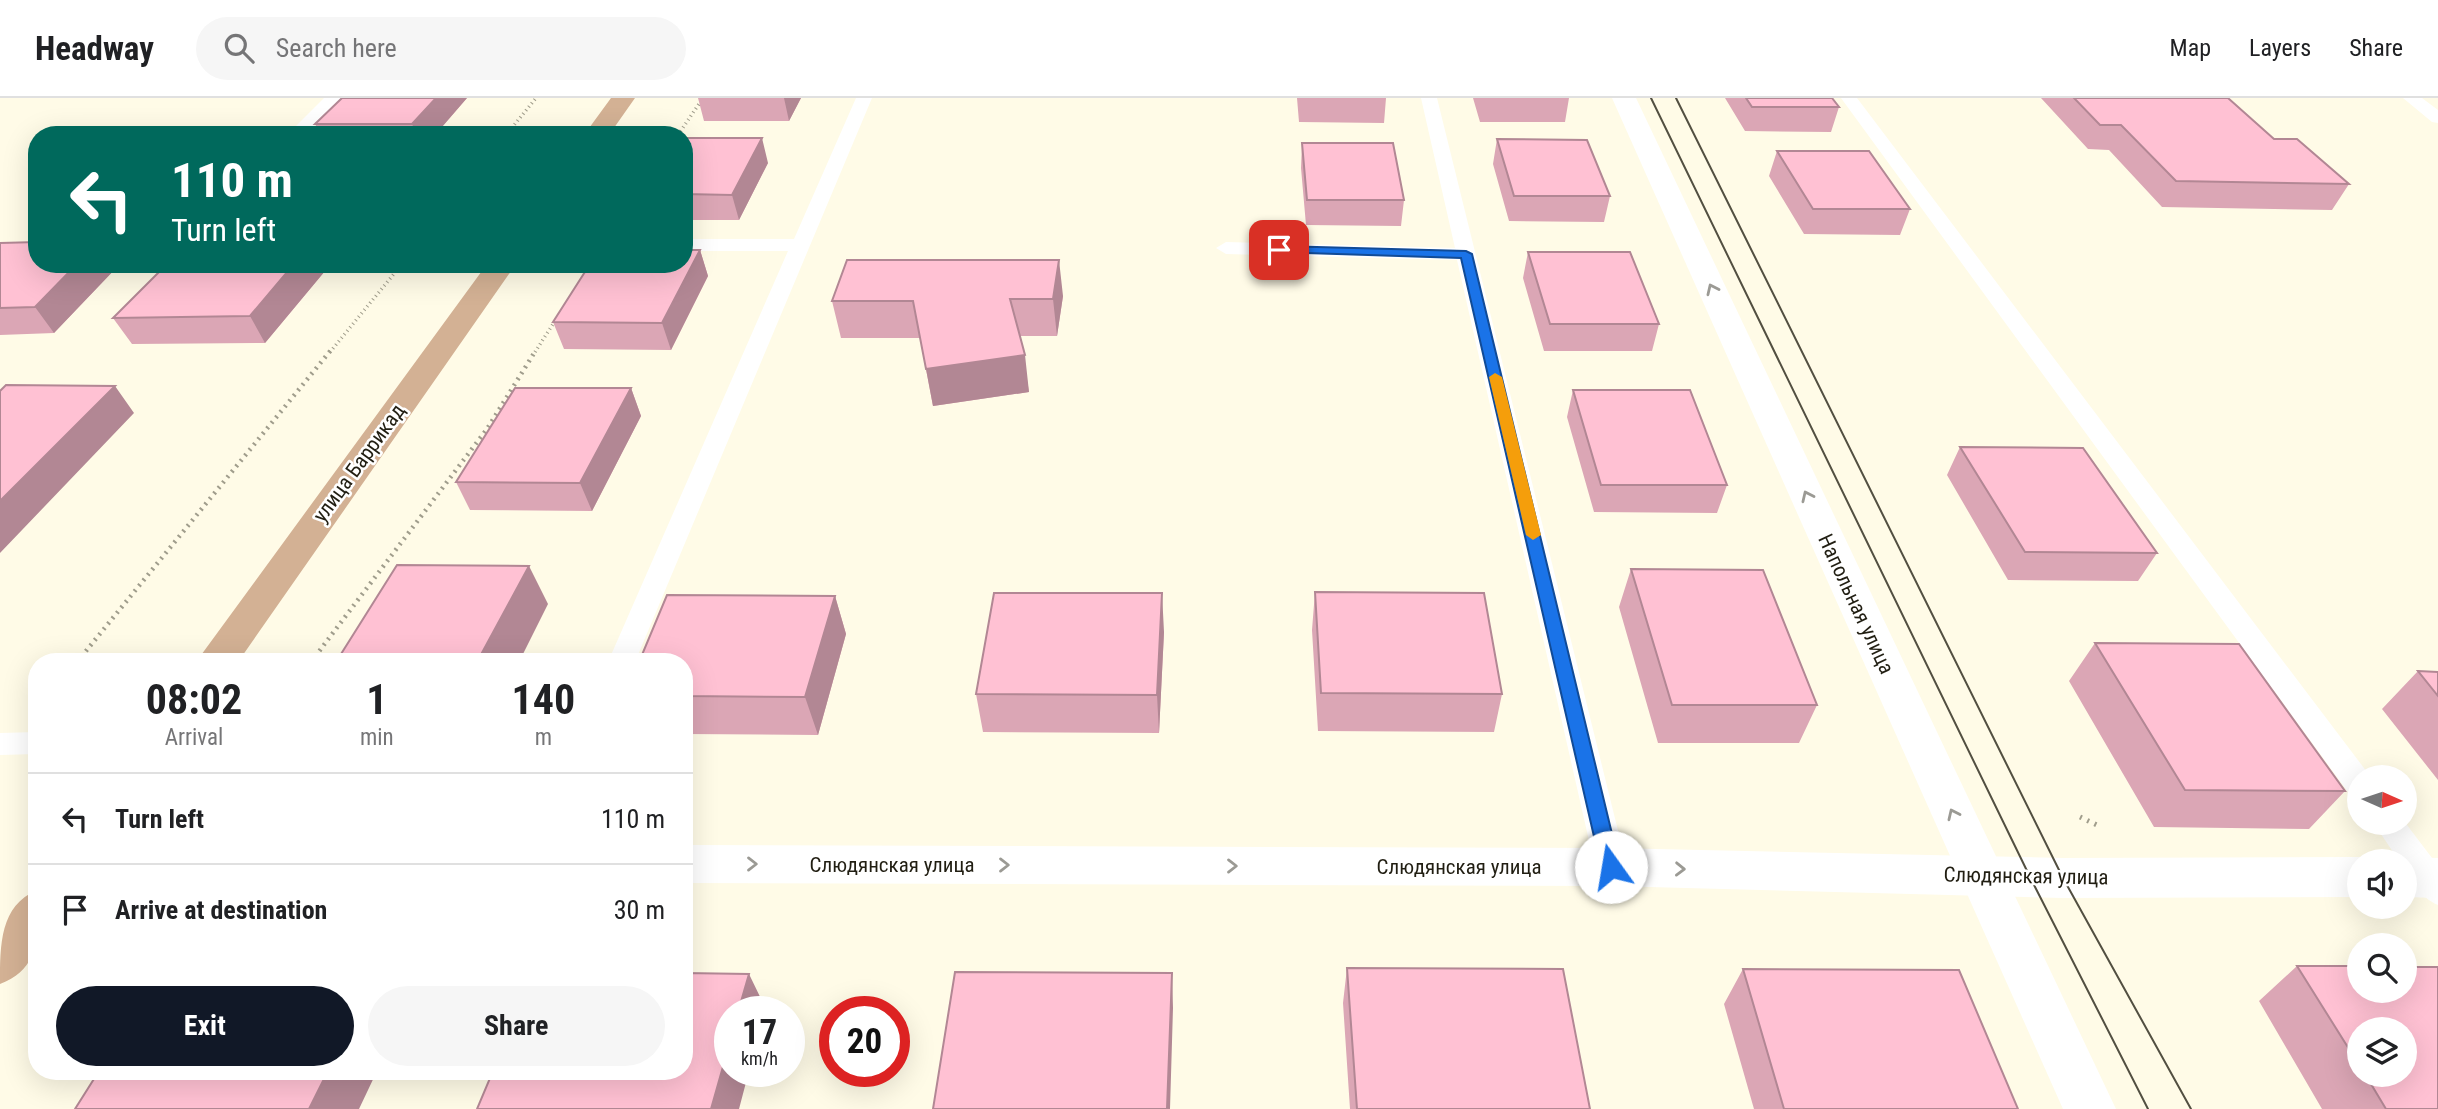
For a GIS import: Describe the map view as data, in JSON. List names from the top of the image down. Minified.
{"streets":{"main road":["улица Баррикад"],"street":["Напольная улица","Слюдянская улица"]},"crossings":[["Напольная улица","Слюдянская улица"]],"one_way":["Напольная улица","Слюдянская улица"],"north":"right","page":{"header":"Headway","search":"Search here","nav":["Map","Layers","Share"],"turn":["110 m","Turn left"],"eta":["08:02","Arrival","1","min","140","m"],"list":[{"name":"Turn left","value":"110 m"},{"name":"Arrive at destination","value":"30 m"}],"buttons":["Exit","Share"],"speed":"17 km/h","limit":"20"}}
